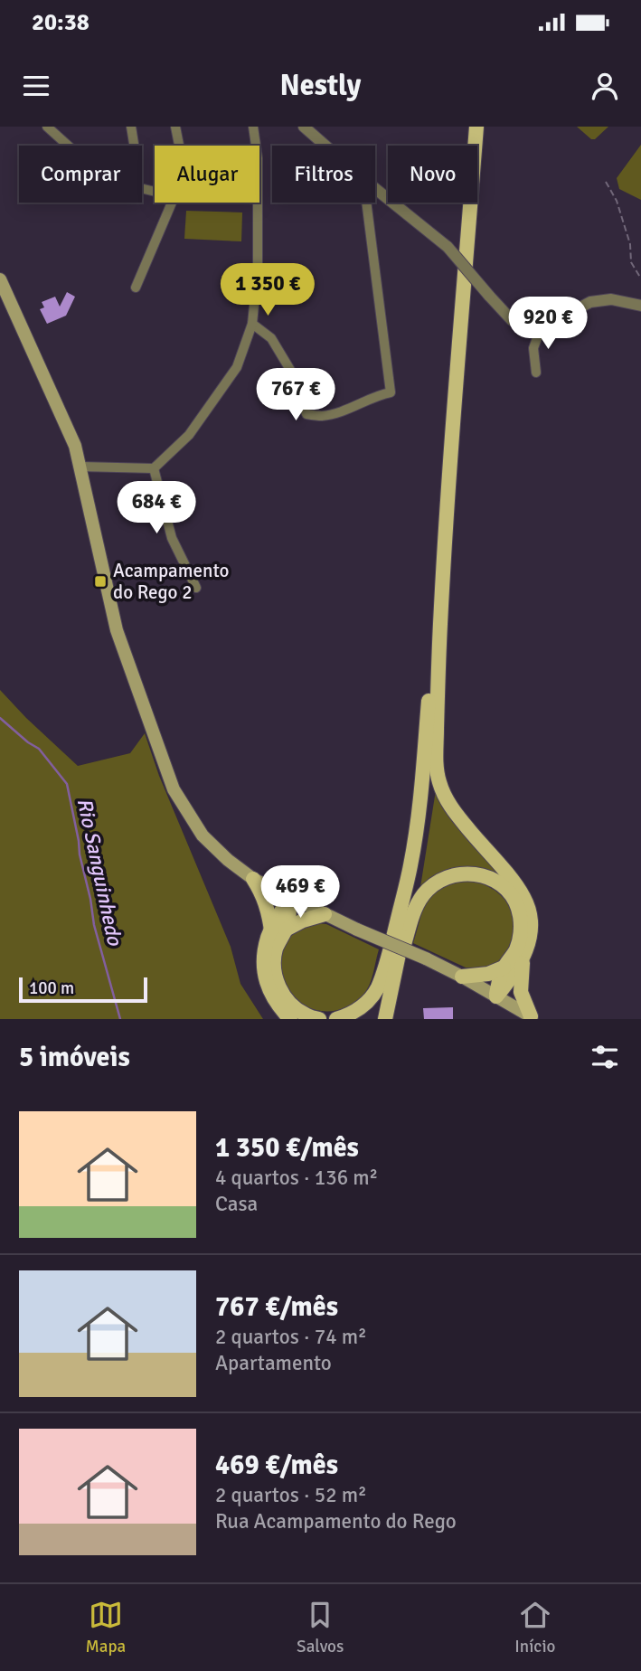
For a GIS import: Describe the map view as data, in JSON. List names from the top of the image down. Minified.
{"water":["Rio Sanguinhedo"],"places":{"transit":["Acampamento do Rego 2"]},"scale_bar":"100 m","page":{"status":"20:38","header":"Nestly","chip":["Comprar","Alugar","Filtros","Novo"],"price":["1 350 €","920 €","767 €","684 €","469 €"],"scale":"100 m","heading":"5 imóveis","list":[{"name":"1 350 €/mês","note":"4 quartos · 136 m² · Casa"},{"name":"767 €/mês","note":"2 quartos · 74 m² · Apartamento"},{"name":"469 €/mês","note":"2 quartos · 52 m² · Rua Acampamento do Rego"}],"tabs":["Mapa","Salvos","Início"]}}
